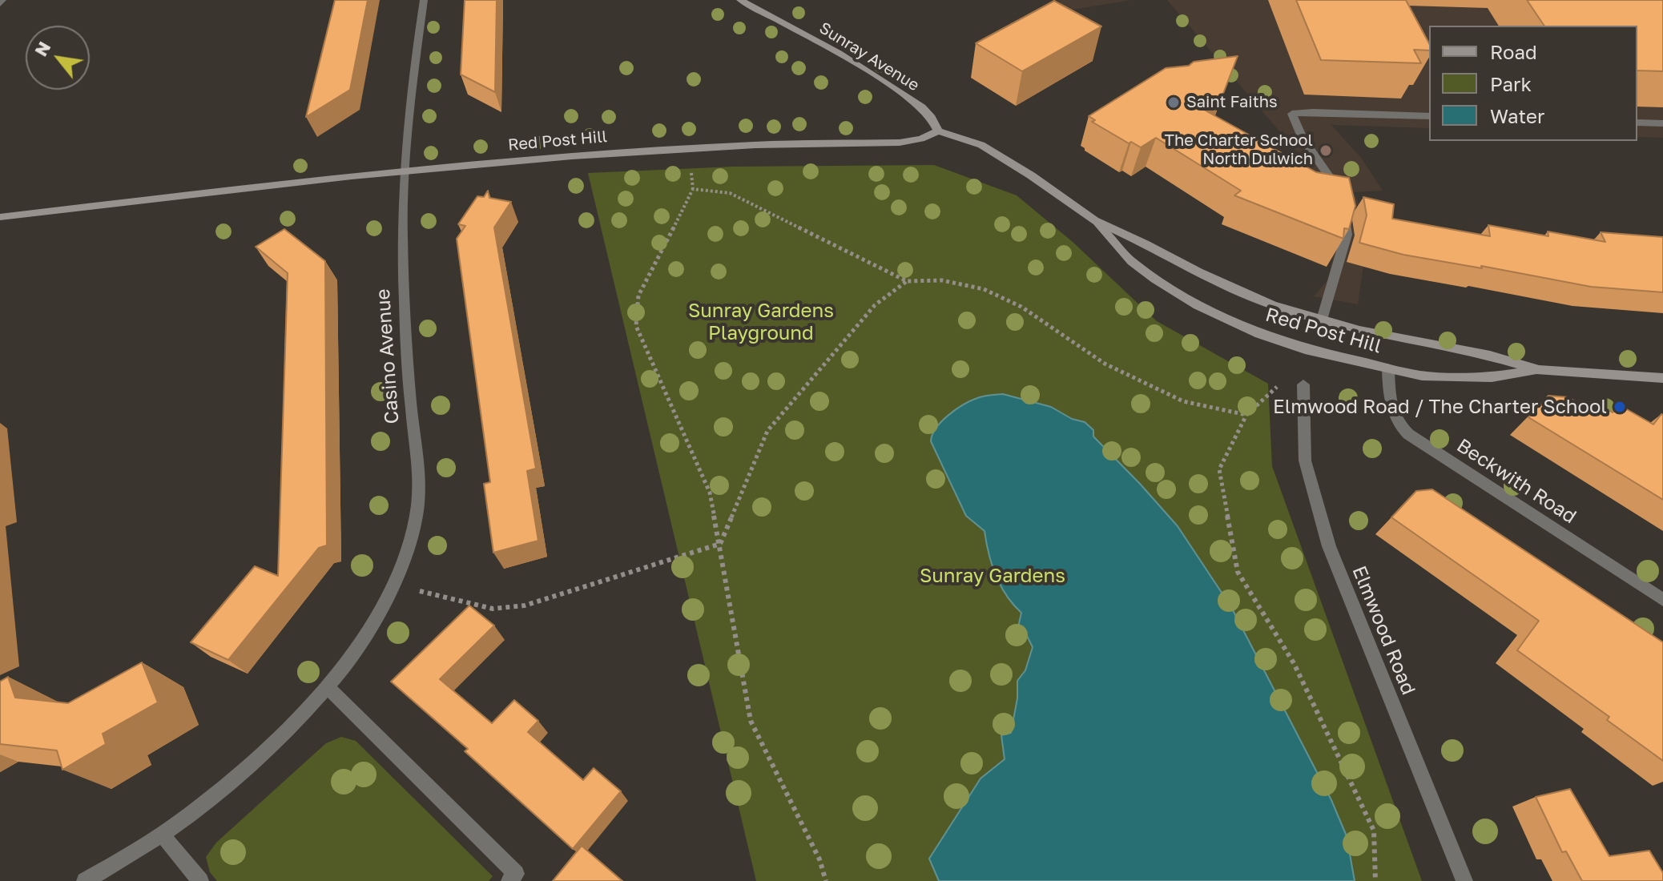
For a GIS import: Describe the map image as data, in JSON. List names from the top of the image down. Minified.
{"streets":{"street":["Sunray Avenue","Red Post Hill","Casino Avenue","Beckwith Road","Elmwood Road"]},"crossings":[["Sunray Avenue","Red Post Hill"],["Red Post Hill","Casino Avenue"],["Red Post Hill","Beckwith Road"]],"parks":["Sunray Gardens Playground","Sunray Gardens"],"places":["Saint Faiths","The Charter School North Dulwich","Elmwood Road / The Charter School"],"legend":["Road","Park","Water"],"north":"top left"}
